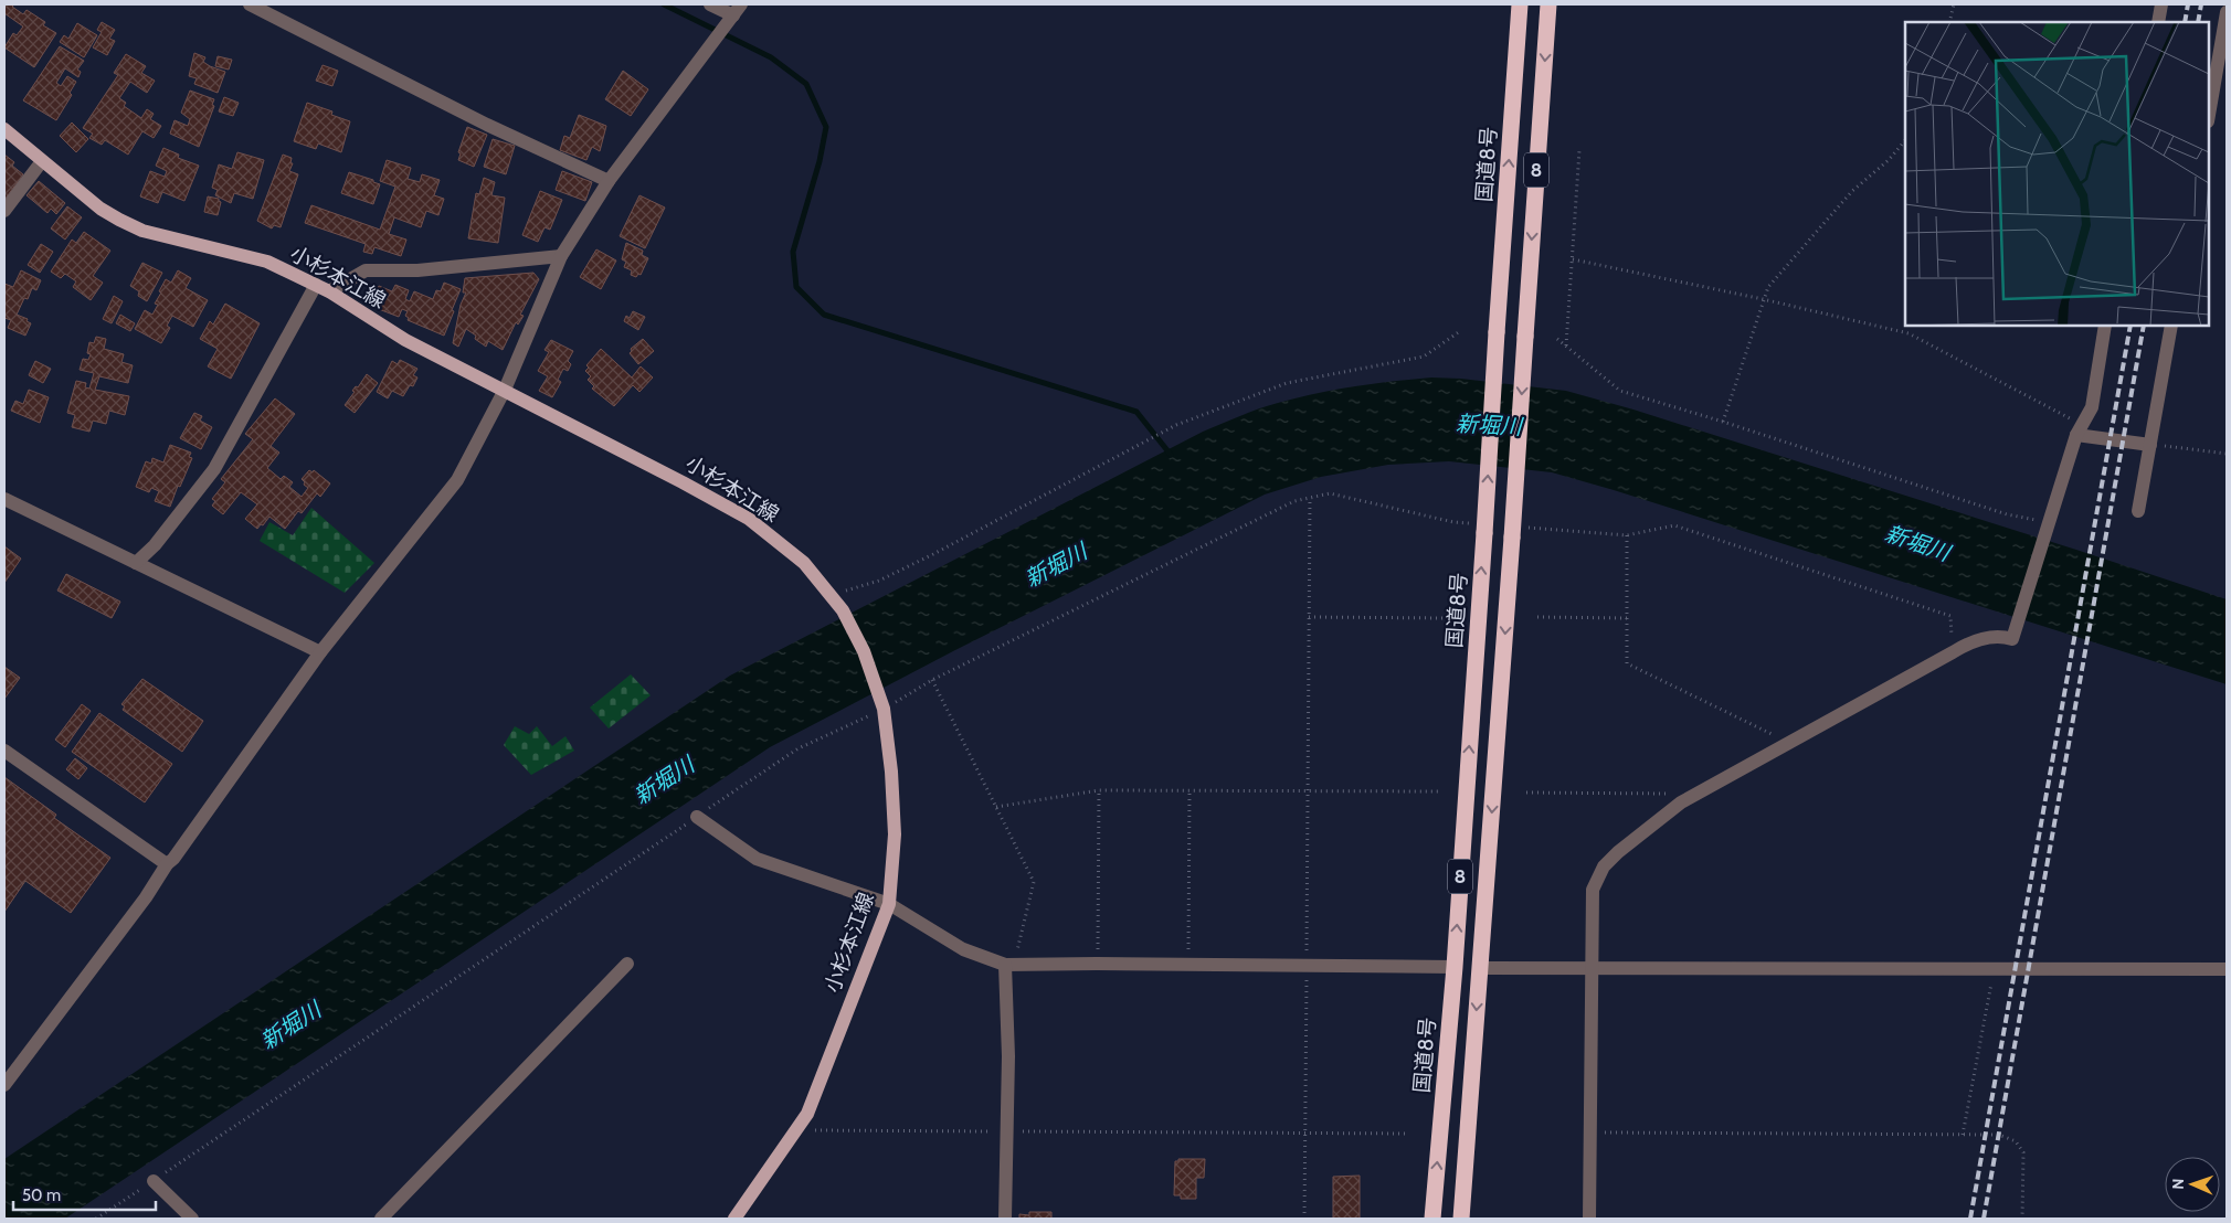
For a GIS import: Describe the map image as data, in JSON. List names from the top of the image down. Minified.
{"streets":{"highway":["国道8号","8"],"main road":["小杉本江線"]},"water":["新堀川"],"scale_bar":"50 m","north":"left"}
